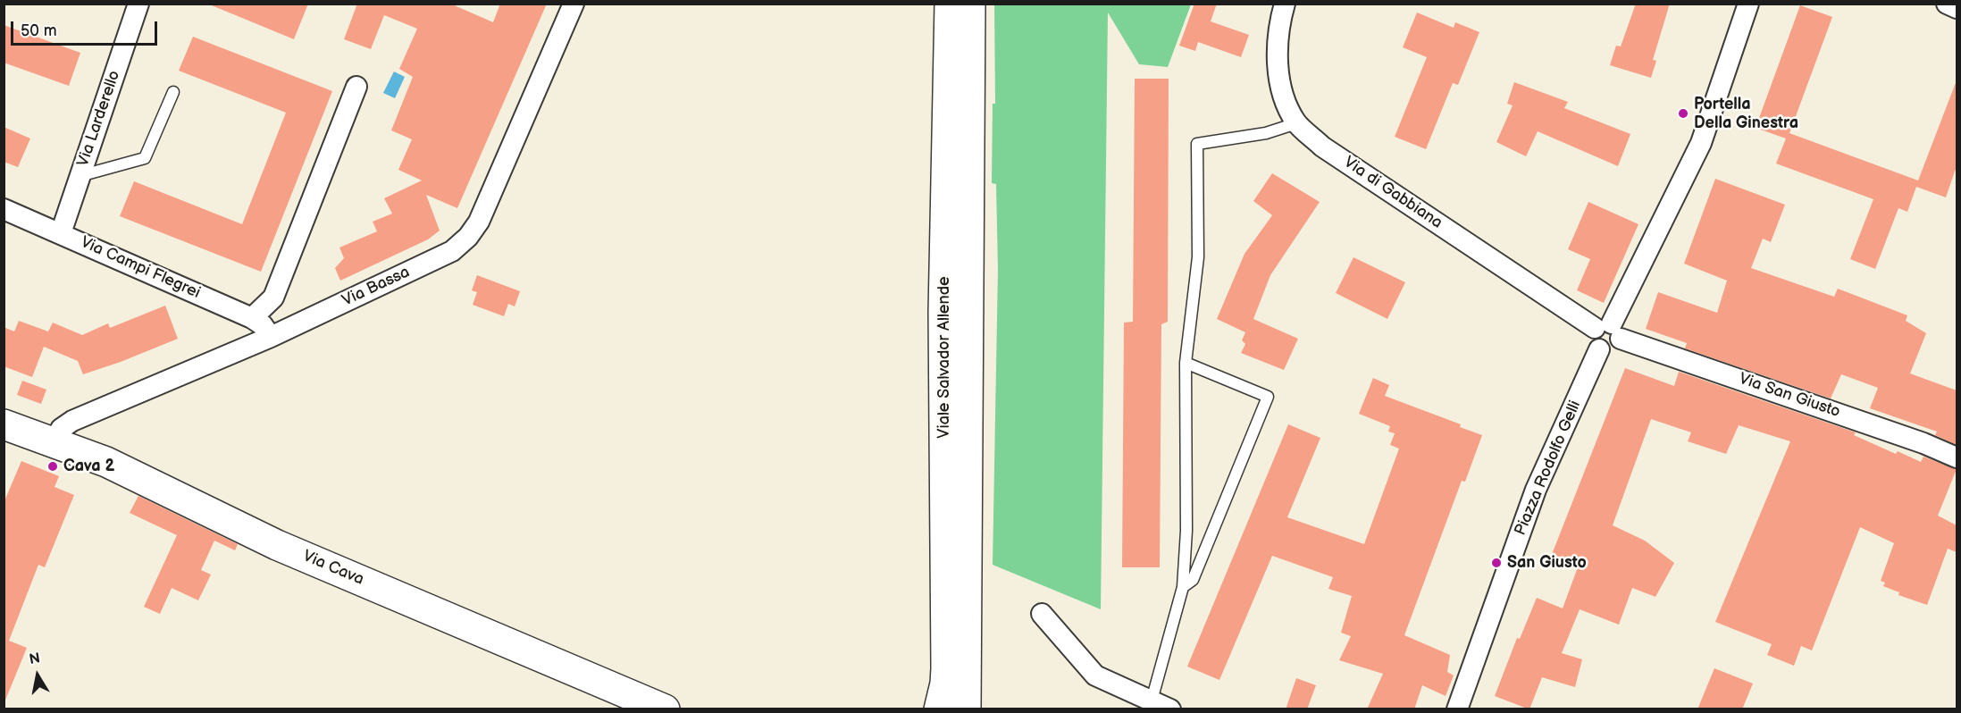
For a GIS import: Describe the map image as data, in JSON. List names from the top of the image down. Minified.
{"streets":{"main road":["Viale Salvador Allende","Via Cava"],"street":["Via Larderello","Via di Gabbiana","Via Campi Flegrei","Via Bassa","Via San Giusto","Piazza Rodolfo Gelli"]},"crossings":[["Via Larderello","Via Campi Flegrei"],["Via di Gabbiana","Via San Giusto"],["Via di Gabbiana","Piazza Rodolfo Gelli"],["Via Campi Flegrei","Via Bassa"],["Via Bassa","Via Cava"],["Via San Giusto","Piazza Rodolfo Gelli"]],"places":["Portella Della Ginestra","Cava 2","San Giusto"],"scale_bar":"50 m","north":"top"}
